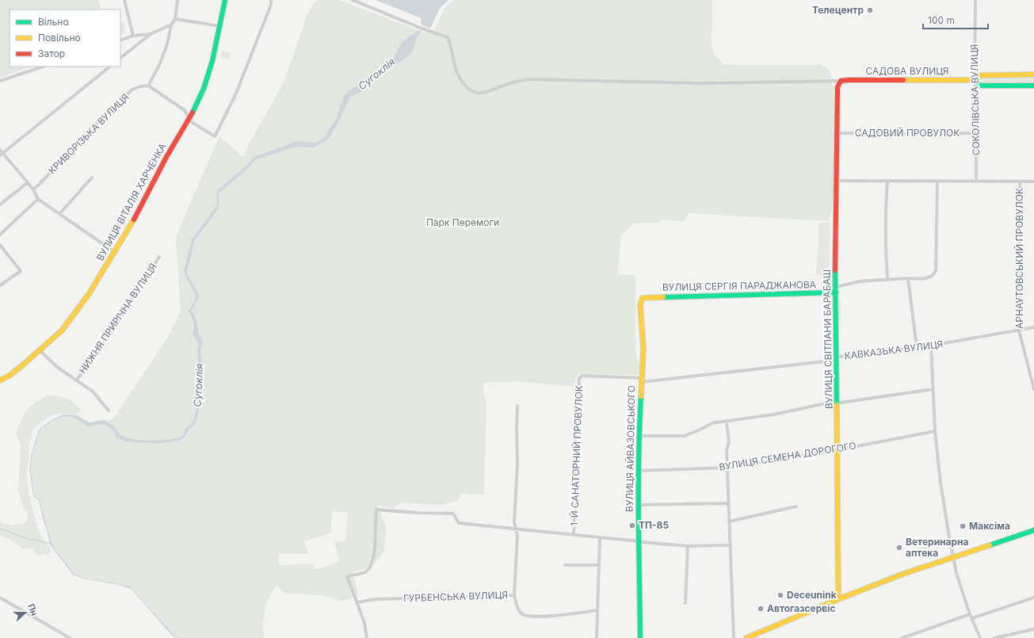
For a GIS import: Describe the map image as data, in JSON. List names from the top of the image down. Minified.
{"streets":{"street":["САДОВА ВУЛИЦЯ","СОКОЛІВСЬКА ВУЛИЦЯ","САДОВИЙ ПРОВУЛОК","КРИВОРІЗЬКА ВУЛИЦЯ","ВУЛИЦЯ ВІТАЛІЯ ХАРЧЕНКА","АРНАУТОВСЬКИЙ ПРОВУЛОК","ВУЛИЦЯ СЕРГІЯ ПАРАДЖАНОВА","НИЖНЯ ПРИРІЧНА ВУЛИЦЯ","ВУЛИЦЯ СВІТЛАНИ БАРАБАШ","КАВКАЗЬКА ВУЛИЦЯ","ВУЛИЦЯ АЙВАЗОВСЬКОГО","1-Й САНАТОРНИЙ ПРОВУЛОК","ВУЛИЦЯ СЕМЕНА ДОРОГОГО","ГУРБЕНСЬКА ВУЛИЦЯ"]},"crossings":[["САДОВА ВУЛИЦЯ","СОКОЛІВСЬКА ВУЛИЦЯ"],["САДОВА ВУЛИЦЯ","ВУЛИЦЯ СВІТЛАНИ БАРАБАШ"],["СОКОЛІВСЬКА ВУЛИЦЯ","САДОВИЙ ПРОВУЛОК"],["САДОВИЙ ПРОВУЛОК","ВУЛИЦЯ СВІТЛАНИ БАРАБАШ"],["ВУЛИЦЯ ВІТАЛІЯ ХАРЧЕНКА","НИЖНЯ ПРИРІЧНА ВУЛИЦЯ"],["АРНАУТОВСЬКИЙ ПРОВУЛОК","КАВКАЗЬКА ВУЛИЦЯ"],["ВУЛИЦЯ СЕРГІЯ ПАРАДЖАНОВА","ВУЛИЦЯ СВІТЛАНИ БАРАБАШ"],["ВУЛИЦЯ СЕРГІЯ ПАРАДЖАНОВА","ВУЛИЦЯ АЙВАЗОВСЬКОГО"],["ВУЛИЦЯ СВІТЛАНИ БАРАБАШ","КАВКАЗЬКА ВУЛИЦЯ"],["ВУЛИЦЯ СВІТЛАНИ БАРАБАШ","ВУЛИЦЯ СЕМЕНА ДОРОГОГО"],["КАВКАЗЬКА ВУЛИЦЯ","ВУЛИЦЯ АЙВАЗОВСЬКОГО"],["КАВКАЗЬКА ВУЛИЦЯ","1-Й САНАТОРНИЙ ПРОВУЛОК"],["ВУЛИЦЯ АЙВАЗОВСЬКОГО","ВУЛИЦЯ СЕМЕНА ДОРОГОГО"]],"water":["Сугоклія"],"parks":["Парк Перемоги"],"places":["Телецентр","ТП-85","Максіма","Ветеринарна аптека","Deceunink","Автогазсервіс"],"legend":["Вільно","Повільно","Затор"],"scale_bar":"100 m","north":"right"}
